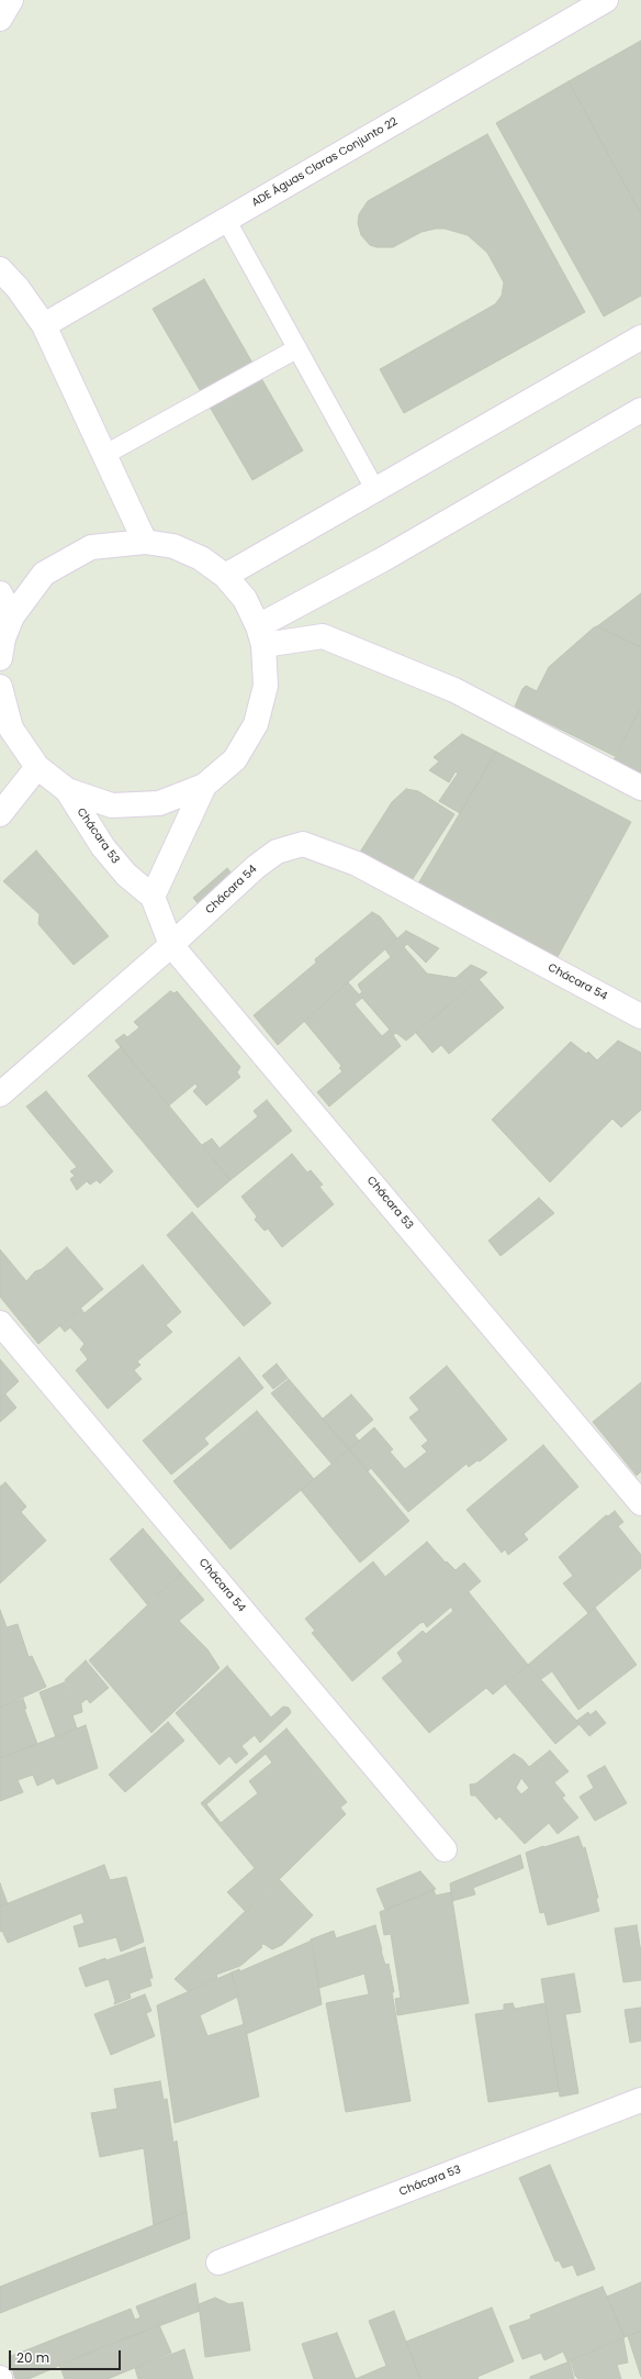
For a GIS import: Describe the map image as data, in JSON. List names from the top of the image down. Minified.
{"streets":{"street":["ADE Águas Claras Conjunto 22","Chácara 53","Chácara 54"]},"crossings":[["Chácara 53","Chácara 54"]],"scale_bar":"20 m"}
